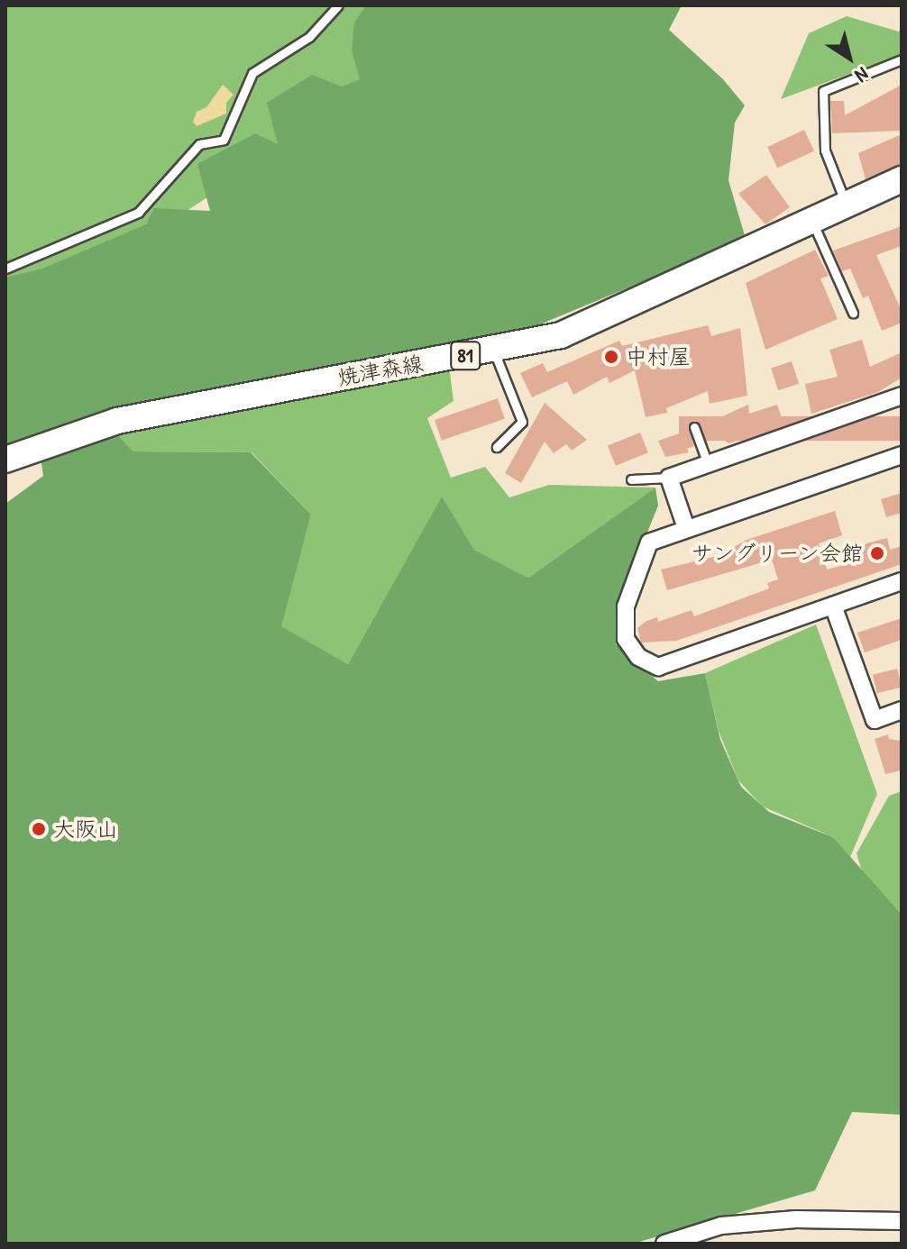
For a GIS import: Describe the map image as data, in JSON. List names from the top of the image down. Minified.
{"streets":{"main road":["81","焼津森線"]},"places":["中村屋","サングリーン会館","大阪山"],"north":"bottom right"}
